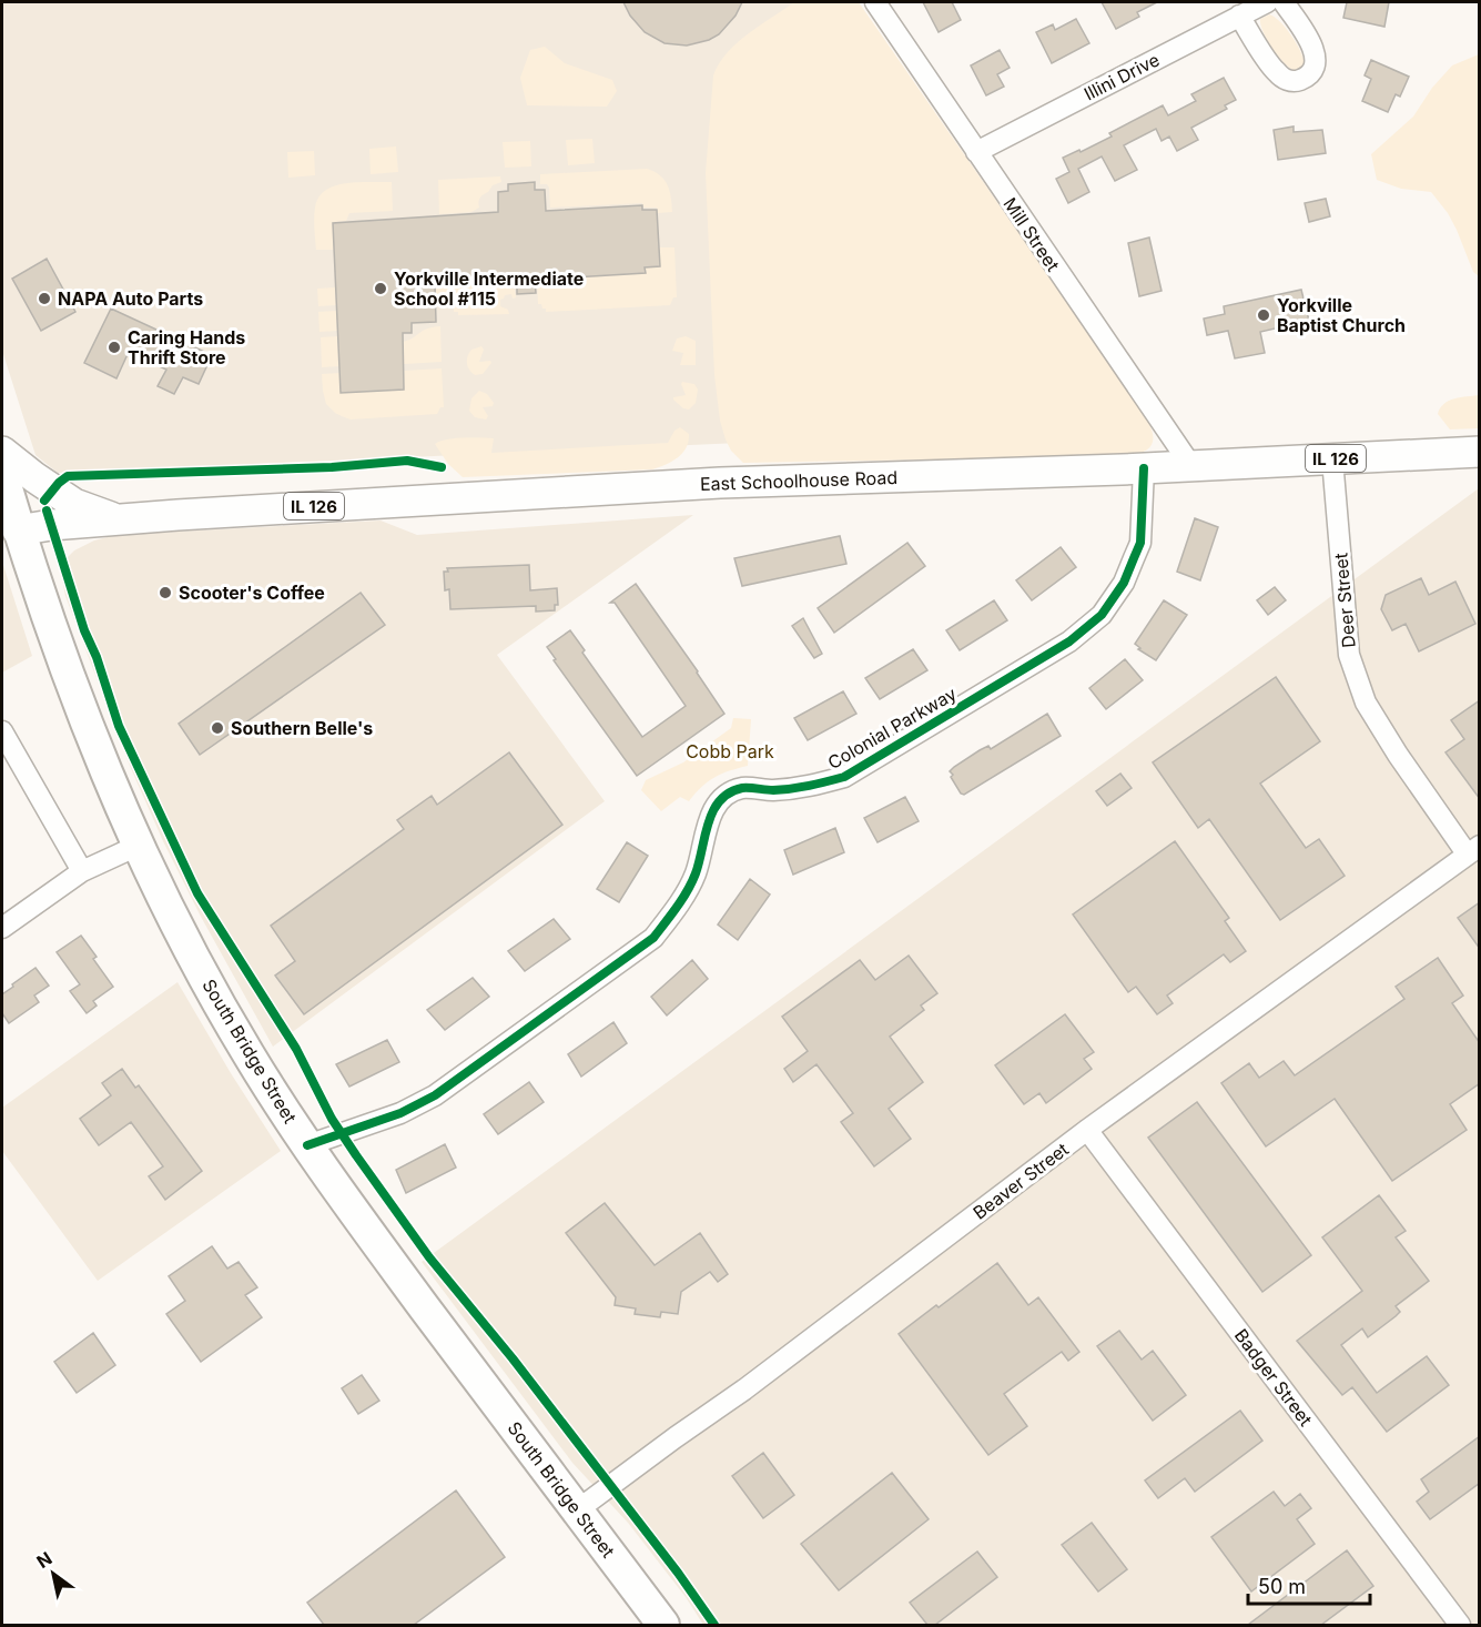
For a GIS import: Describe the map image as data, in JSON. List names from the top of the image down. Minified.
{"streets":{"highway":["South Bridge Street"],"main road":["IL 126","East Schoolhouse Road"],"street":["Illini Drive","Mill Street","Deer Street","Colonial Parkway","Beaver Street","Badger Street"]},"crossings":[["Illini Drive","Mill Street"],["Mill Street","East Schoolhouse Road"],["East Schoolhouse Road","Deer Street"],["East Schoolhouse Road","Colonial Parkway"],["East Schoolhouse Road","South Bridge Street"],["Deer Street","Beaver Street"],["Colonial Parkway","South Bridge Street"],["South Bridge Street","Beaver Street"],["Beaver Street","Badger Street"]],"parks":["Cobb Park"],"places":["Yorkville Intermediate School #115","NAPA Auto Parts","Yorkville Baptist Church","Caring Hands Thrift Store","Scooter's Coffee","Southern Belle's"],"scale_bar":"50 m","north":"top left"}
